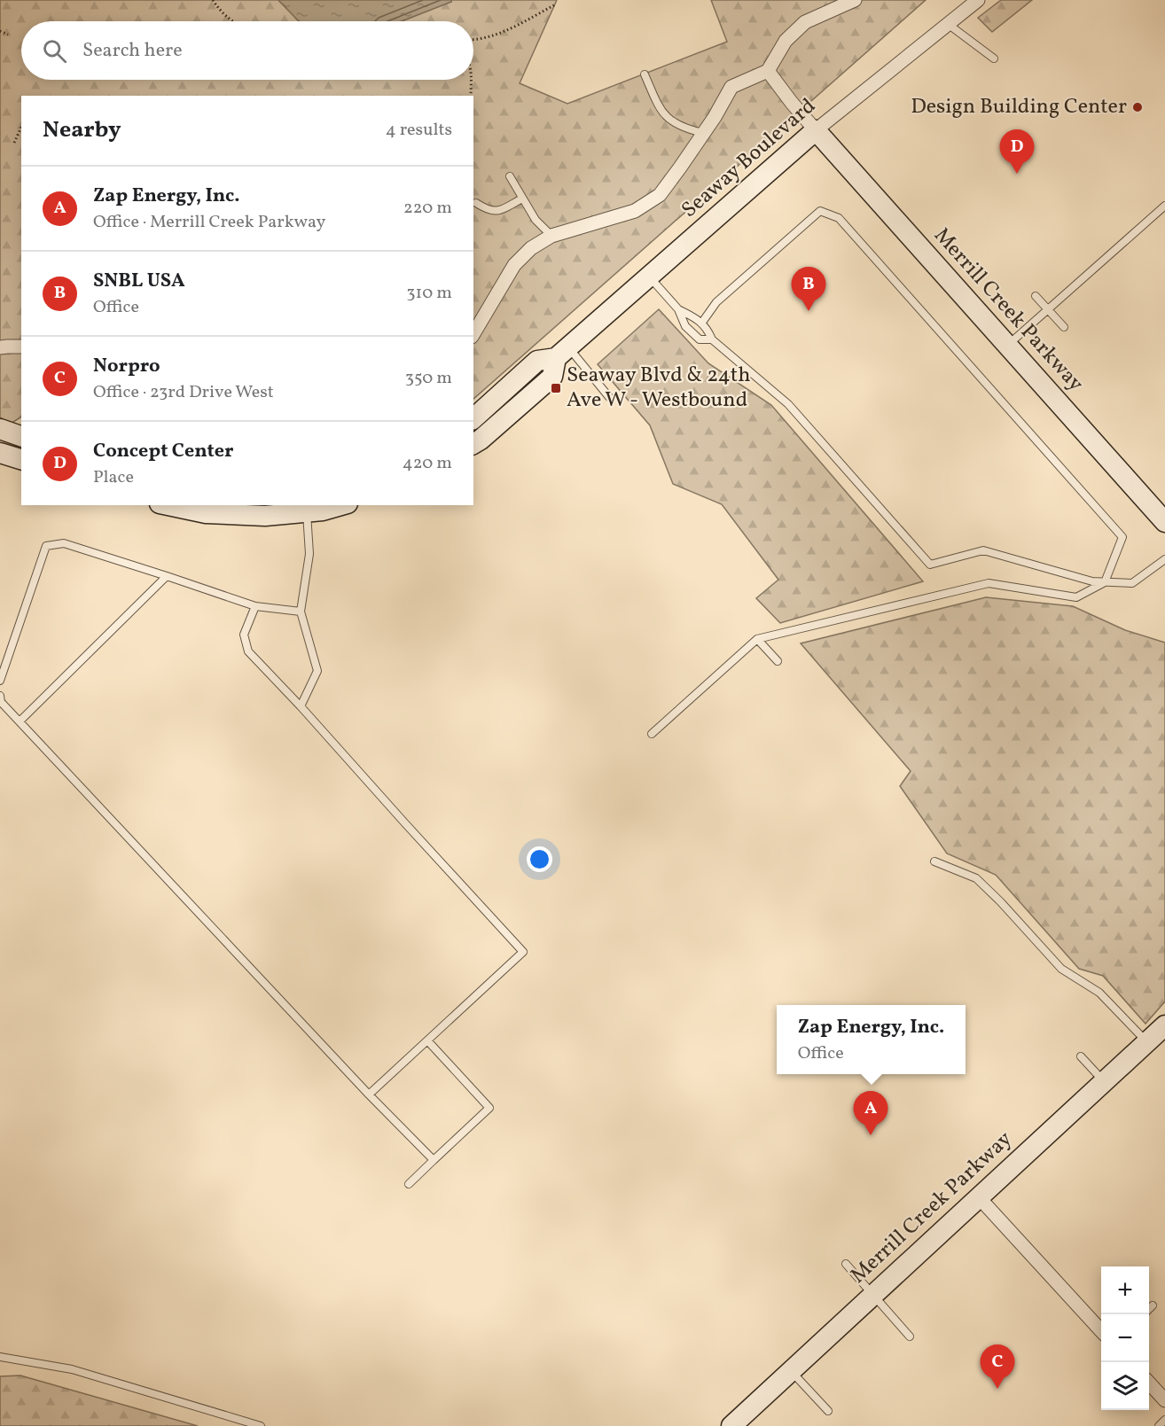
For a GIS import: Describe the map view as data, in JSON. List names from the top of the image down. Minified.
{"streets":{"street":["Seaway Boulevard","Merrill Creek Parkway"]},"crossings":[["Seaway Boulevard","Merrill Creek Parkway"]],"places":{"other":["Design Building Center"],"transit":["Seaway Blvd & 24th Ave W - Westbound"]},"page":{"search":"Search here","heading":["Nearby","4 results"],"pins":["D","B","A","C"],"list":[{"mark":"A","name":"Zap Energy, Inc.","note":"Office · Merrill Creek Parkway","value":"220 m"},{"mark":"B","name":"SNBL USA","note":"Office","value":"310 m"},{"mark":"C","name":"Norpro","note":"Office · 23rd Drive West","value":"350 m"},{"mark":"D","name":"Concept Center","note":"Place","value":"420 m"}],"popup":["Zap Energy, Inc.","Office"],"map_buttons":["+","−"]}}
